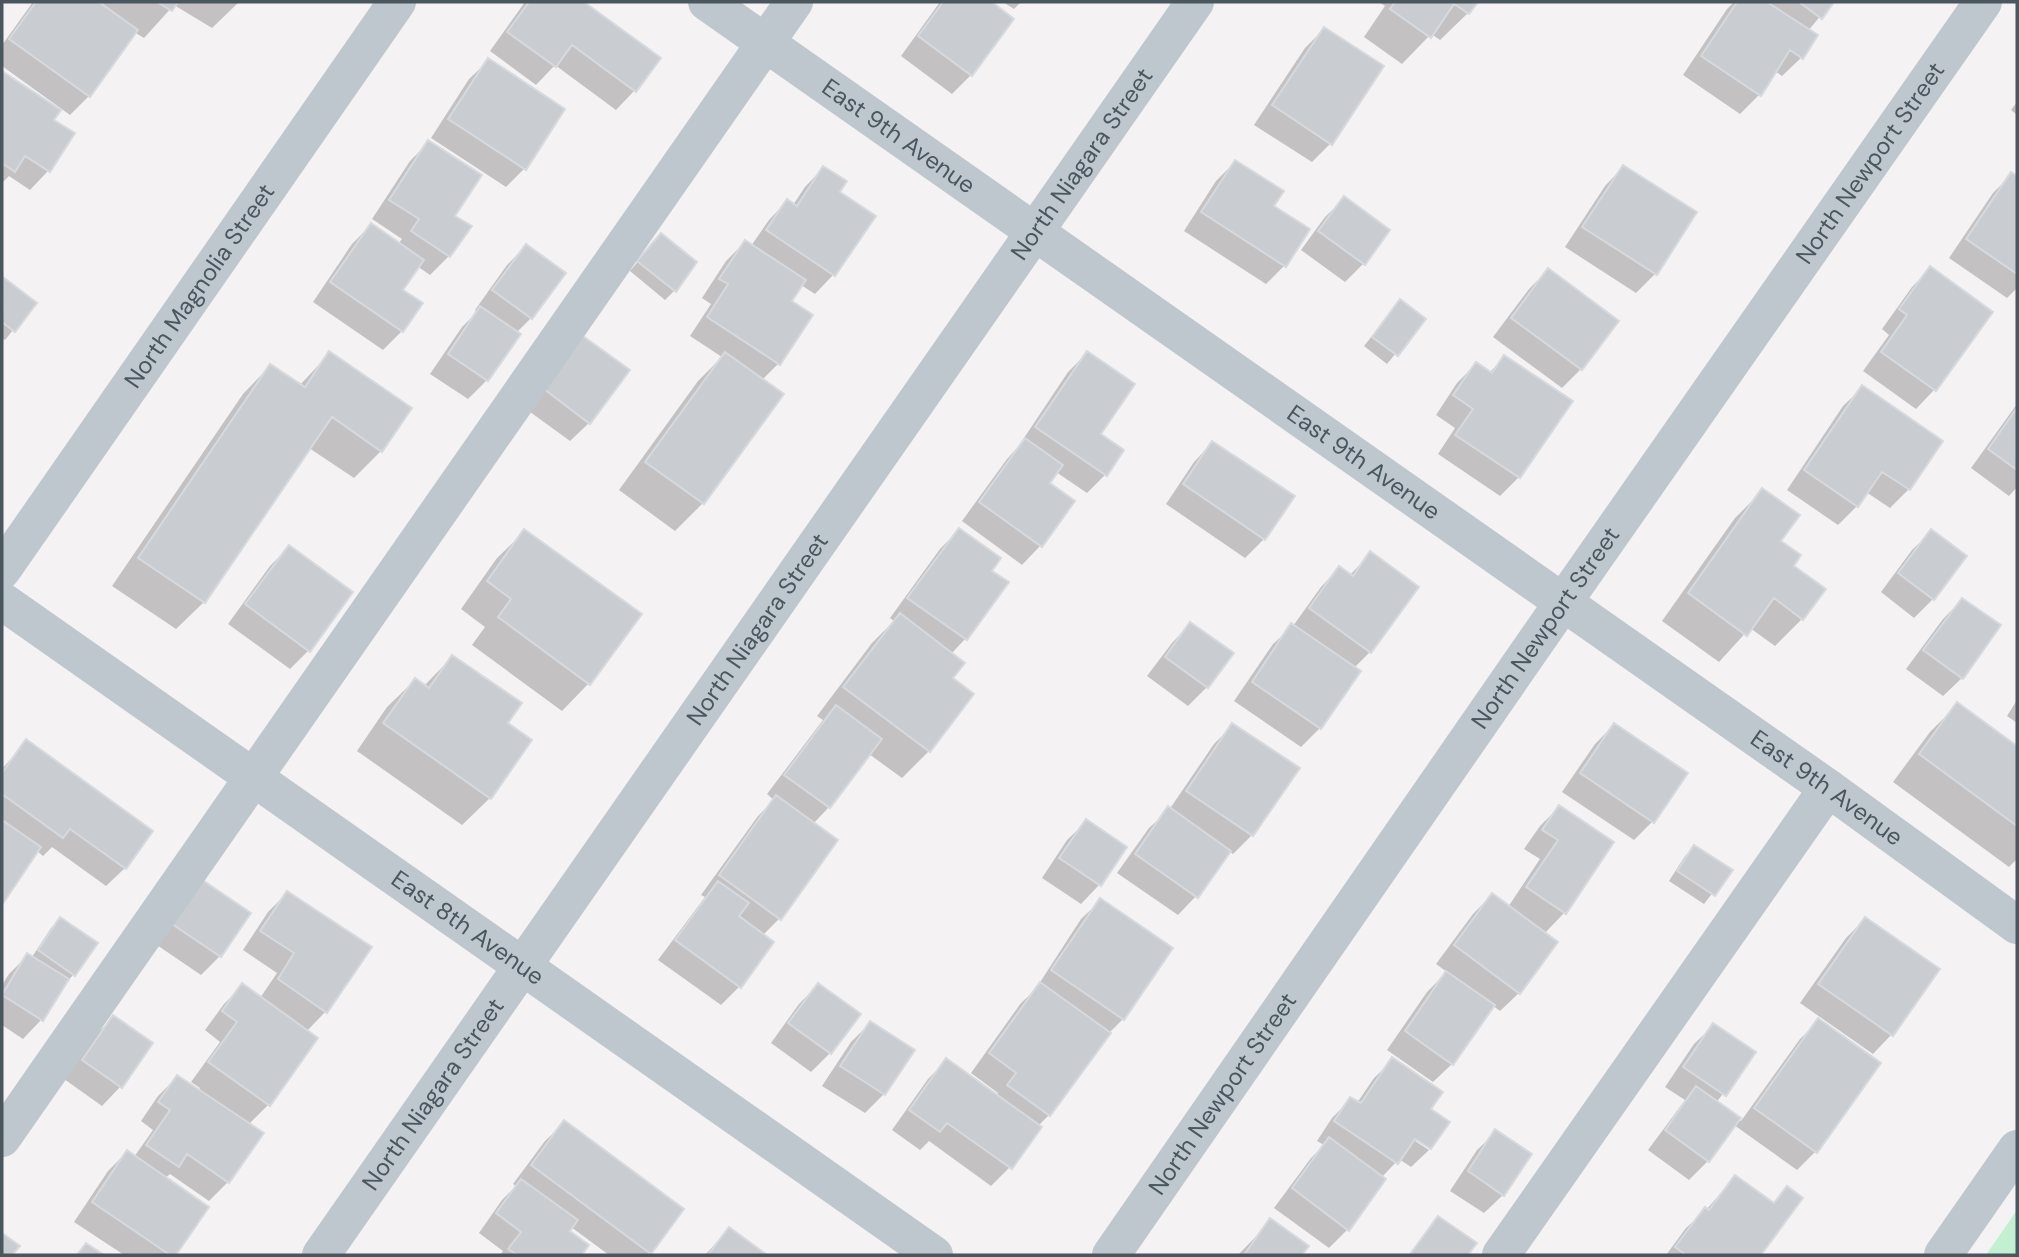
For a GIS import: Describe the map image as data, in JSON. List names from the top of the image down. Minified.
{"streets":{"street":["East 9th Avenue","North Niagara Street","North Newport Street","North Magnolia Street","East 8th Avenue"]},"crossings":[["East 9th Avenue","North Niagara Street"],["East 9th Avenue","North Newport Street"],["North Niagara Street","East 8th Avenue"]]}
